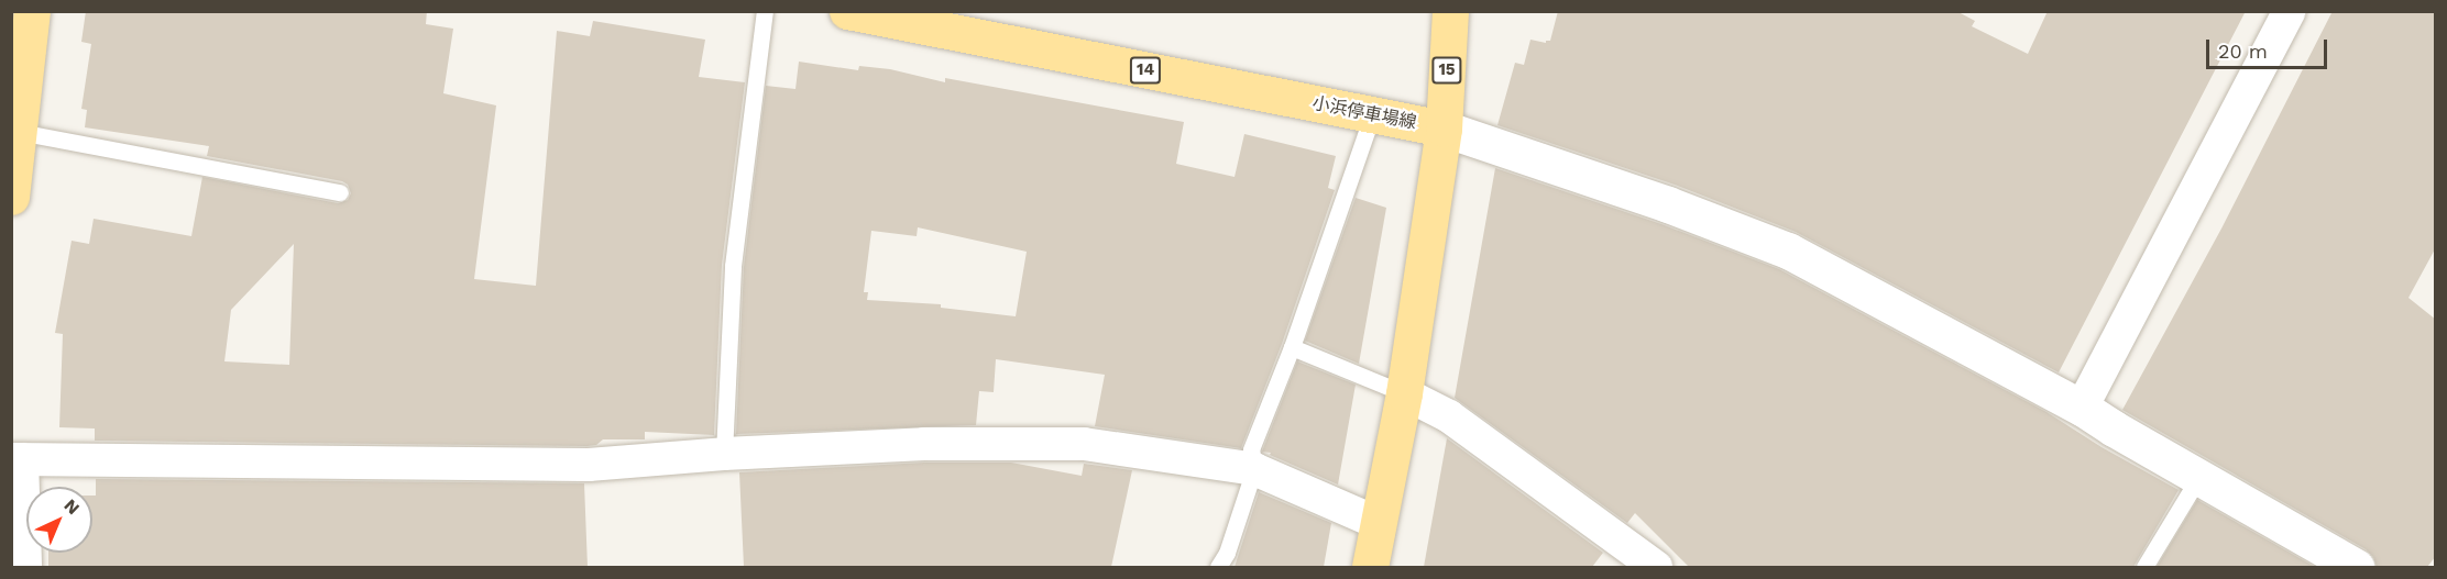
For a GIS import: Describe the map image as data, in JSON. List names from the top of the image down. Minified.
{"streets":{"main road":["14","15","小浜停車場線"]},"crossings":[["15","小浜停車場線"]],"scale_bar":"20 m","north":"top right"}
